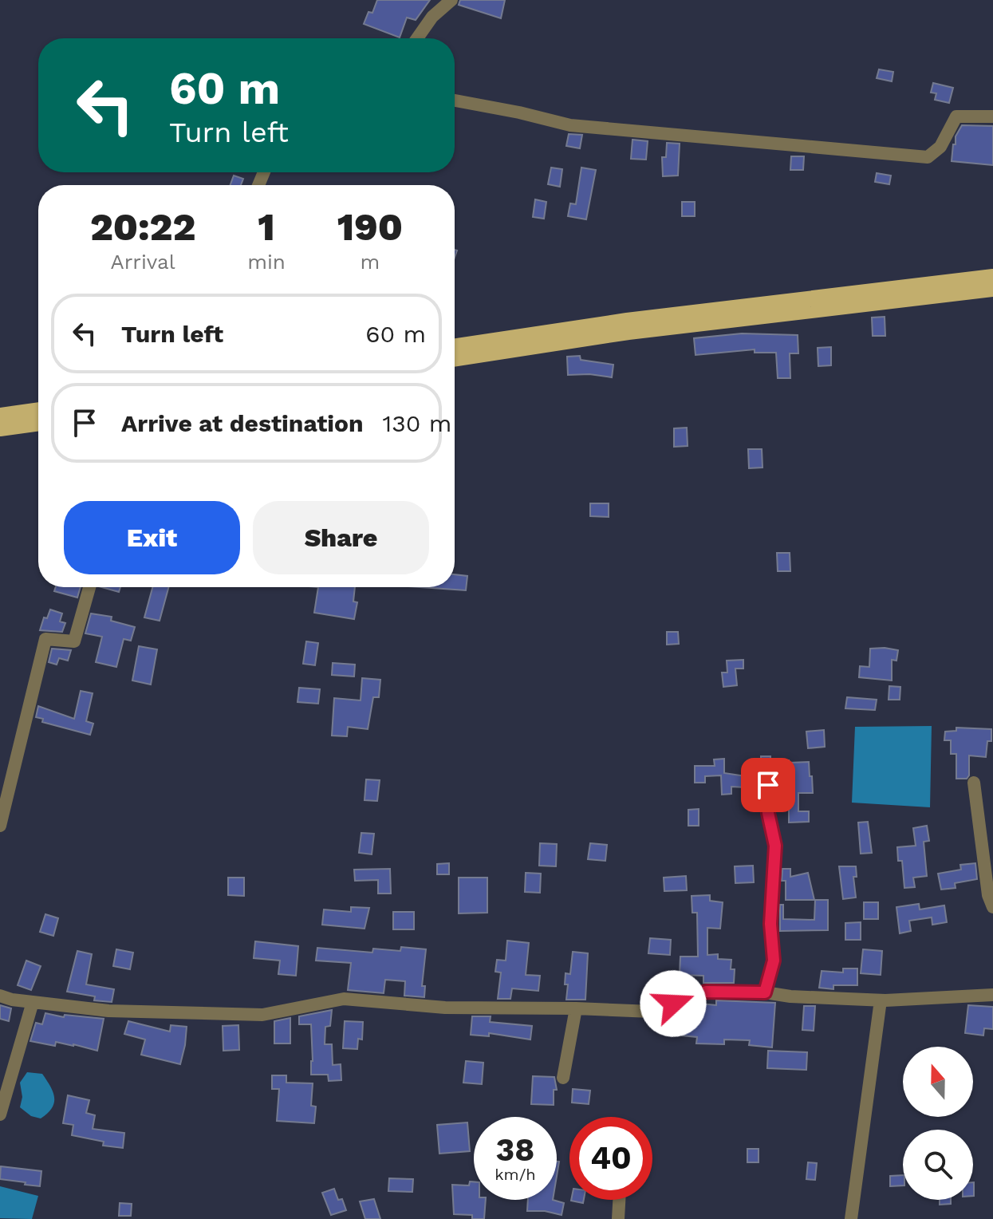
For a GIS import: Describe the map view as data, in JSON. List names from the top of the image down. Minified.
{"north":"top","page":{"turn":["60 m","Turn left"],"eta":["20:22","Arrival","1","min","190","m"],"list":[{"name":"Turn left","value":"60 m"},{"name":"Arrive at destination","value":"130 m"}],"buttons":["Exit","Share"],"speed":"38 km/h","limit":"40"}}
